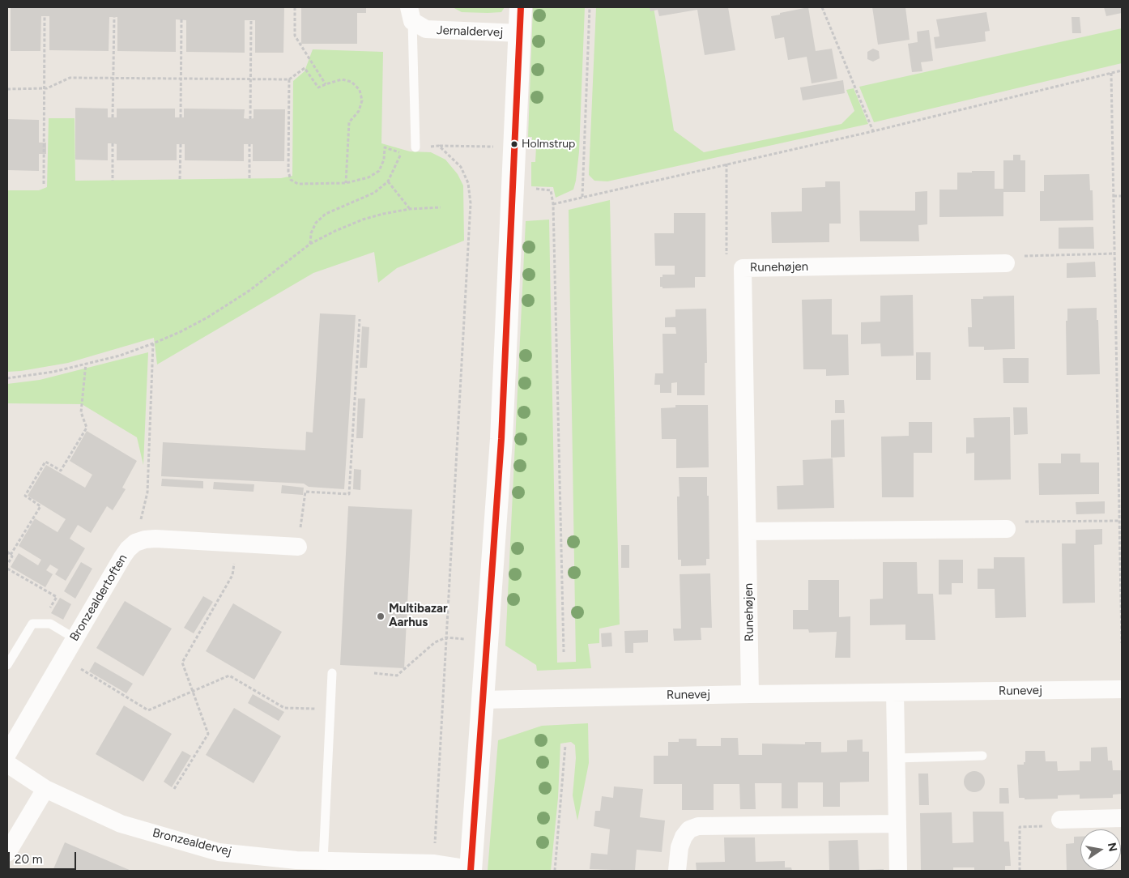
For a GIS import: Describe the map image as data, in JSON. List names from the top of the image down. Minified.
{"streets":{"street":["Jernaldervej","Runehøjen","Bronzealdertoften","Runevej","Bronzealdervej"]},"crossings":[["Jernaldervej","Runevej"],["Jernaldervej","Bronzealdervej"],["Runehøjen","Runevej"]],"places":["Holmstrup","Multibazar Aarhus"],"scale_bar":"20 m","north":"right"}
